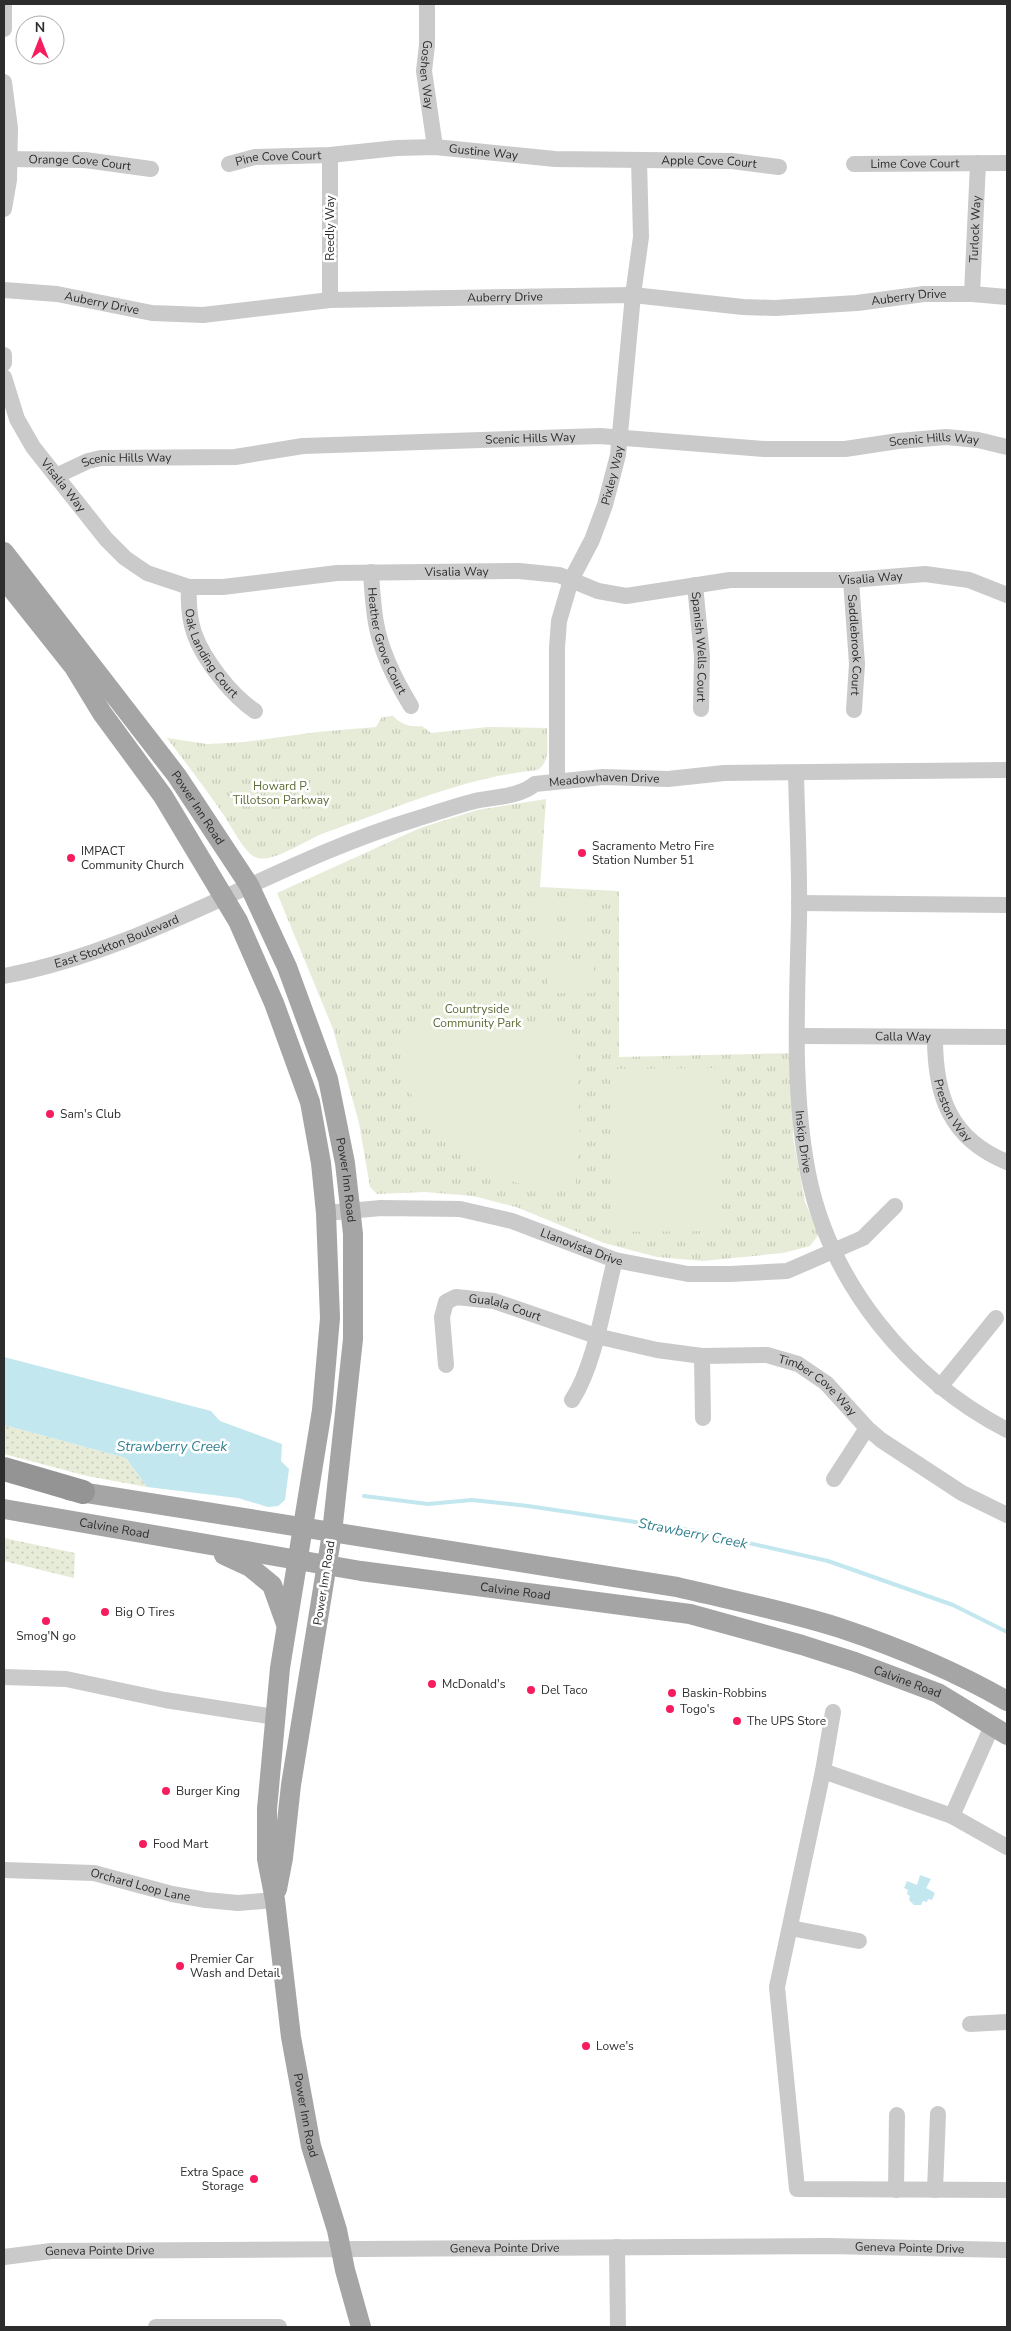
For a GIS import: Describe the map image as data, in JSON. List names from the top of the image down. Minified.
{"streets":{"main road":["Power Inn Road","Calvine Road"],"street":["Goshen Way","Gustine Way","Pine Cove Court","Apple Cove Court","Orange Cove Court","Lime Cove Court","Reedly Way","Turlock Way","Auberry Drive","Scenic Hills Way","Pixley Way","Visalia Way","Heather Grove Court","Saddlebrook Court","Spanish Wells Court","Oak Landing Court","Meadowhaven Drive","East Stockton Boulevard","Calla Way","Preston Way","Inskip Drive","Llanovista Drive","Gualala Court","Timber Cove Way","Orchard Loop Lane","Geneva Pointe Drive"]},"crossings":[["Goshen Way","Gustine Way"],["Gustine Way","Pine Cove Court"],["Gustine Way","Apple Cove Court"],["Gustine Way","Reedly Way"],["Gustine Way","Pixley Way"],["Pine Cove Court","Reedly Way"],["Apple Cove Court","Pixley Way"],["Lime Cove Court","Turlock Way"],["Reedly Way","Auberry Drive"],["Turlock Way","Auberry Drive"],["Auberry Drive","Pixley Way"],["Scenic Hills Way","Pixley Way"],["Scenic Hills Way","Visalia Way"],["Pixley Way","Visalia Way"],["Pixley Way","Meadowhaven Drive"],["Visalia Way","Heather Grove Court"],["Visalia Way","Saddlebrook Court"],["Visalia Way","Spanish Wells Court"],["Visalia Way","Oak Landing Court"],["Meadowhaven Drive","Power Inn Road"],["Meadowhaven Drive","East Stockton Boulevard"],["Meadowhaven Drive","Inskip Drive"],["Power Inn Road","East Stockton Boulevard"],["Power Inn Road","Llanovista Drive"],["Power Inn Road","Calvine Road"],["Power Inn Road","Orchard Loop Lane"],["Power Inn Road","Geneva Pointe Drive"],["Calla Way","Preston Way"],["Calla Way","Inskip Drive"],["Inskip Drive","Llanovista Drive"],["Gualala Court","Timber Cove Way"]],"water":["Strawberry Creek"],"parks":["Howard P. Tillotson Parkway","Countryside Community Park"],"places":["Sacramento Metro Fire Station Number 51","IMPACT Community Church","Sam's Club","Big O Tires","Smog'N go","McDonald's","Del Taco","Baskin-Robbins","Togo's","The UPS Store","Burger King","Food Mart","Premier Car Wash and Detail","Lowe's","Extra Space Storage"],"north":"top"}
